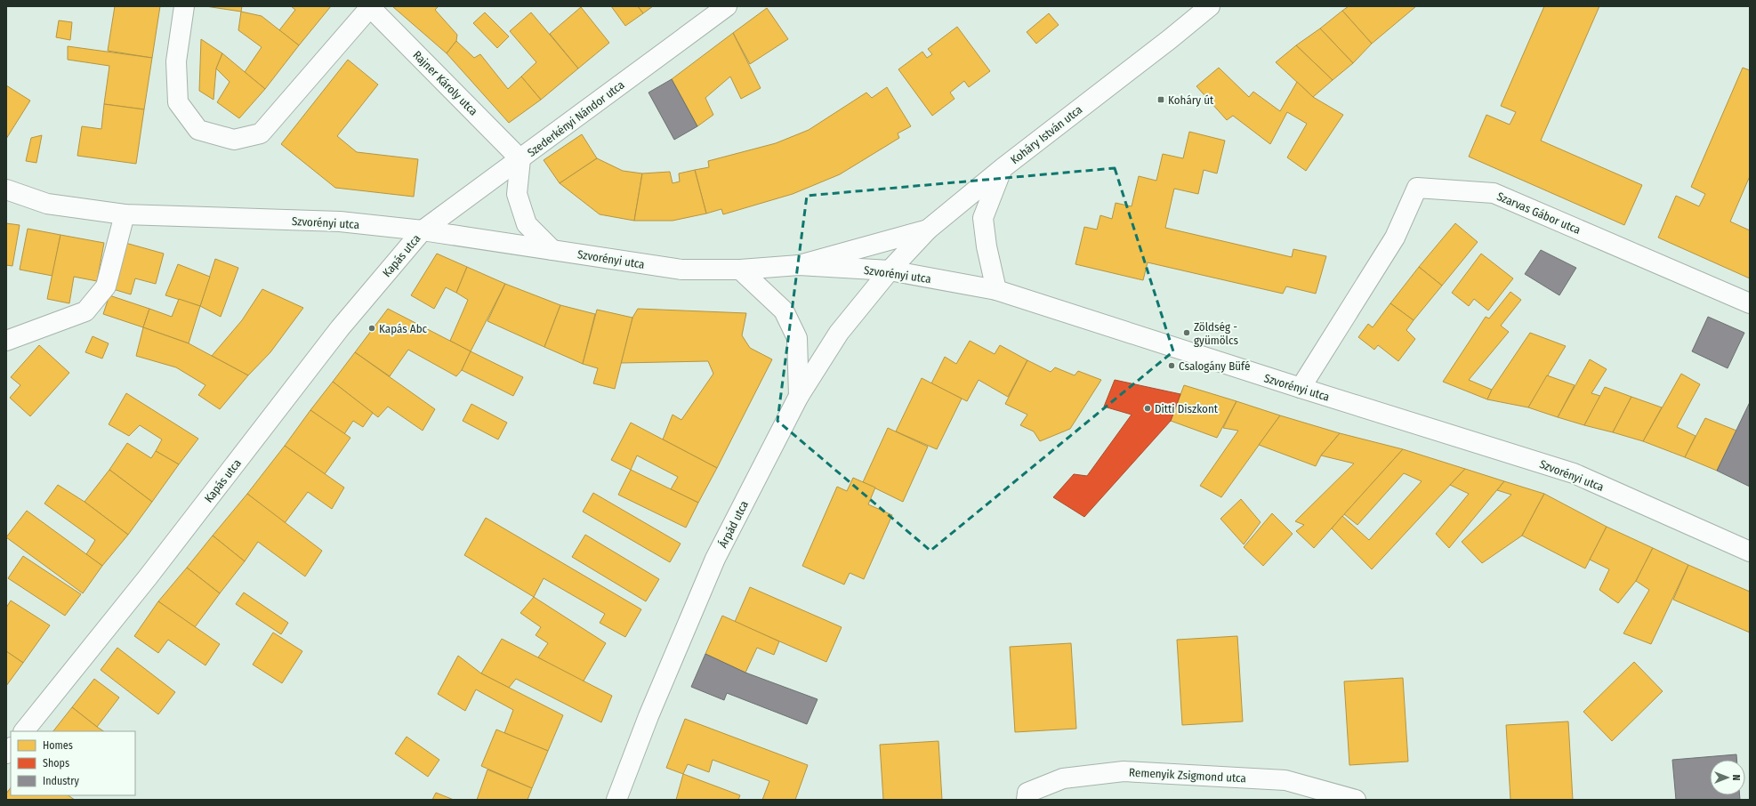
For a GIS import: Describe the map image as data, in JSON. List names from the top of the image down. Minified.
{"streets":{"street":["Rajner Károly utca","Szederkényi Nándor utca","Koháry István utca","Szarvas Gábor utca","Szvorényi utca","Kapás utca","Árpád utca","Remenyik Zsigmond utca"]},"crossings":[["Rajner Károly utca","Szederkényi Nándor utca"],["Szederkényi Nándor utca","Szvorényi utca"],["Szederkényi Nándor utca","Kapás utca"],["Koháry István utca","Szvorényi utca"],["Koháry István utca","Árpád utca"],["Szarvas Gábor utca","Szvorényi utca"],["Szvorényi utca","Kapás utca"],["Szvorényi utca","Árpád utca"]],"places":{"transit":["Koháry út"],"other":["Kapás Abc","Zöldség - gyümölcs","Csalogány Büfé","Ditti Diszkont"]},"legend":["Homes","Shops","Industry"],"north":"right"}
